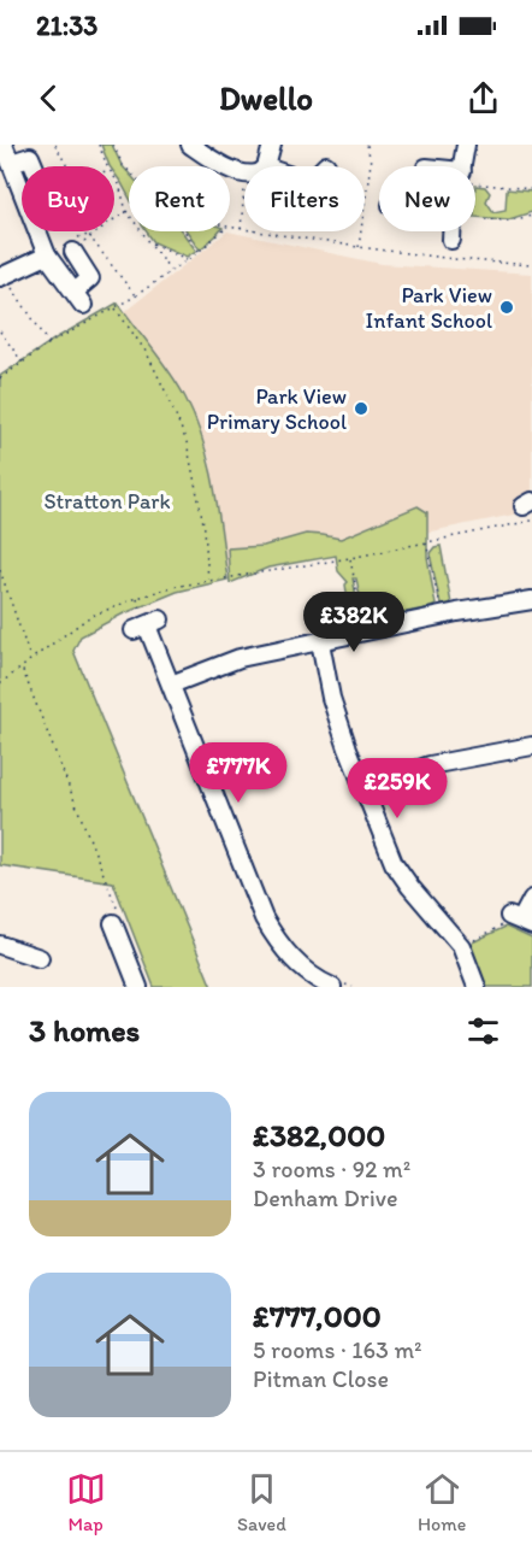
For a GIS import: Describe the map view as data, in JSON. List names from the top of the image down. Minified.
{"parks":["Stratton Park"],"places":["Park View Infant School","Park View Primary School"],"page":{"status":"21:33","header":"Dwello","chip":["Buy","Rent","Filters","New"],"price":["£382K","£777K","£259K"],"heading":"3 homes","list":[{"name":"£382,000","note":"3 rooms · 92 m² · Denham Drive"},{"name":"£777,000","note":"5 rooms · 163 m² · Pitman Close"}],"tabs":["Map","Saved","Home"]}}
